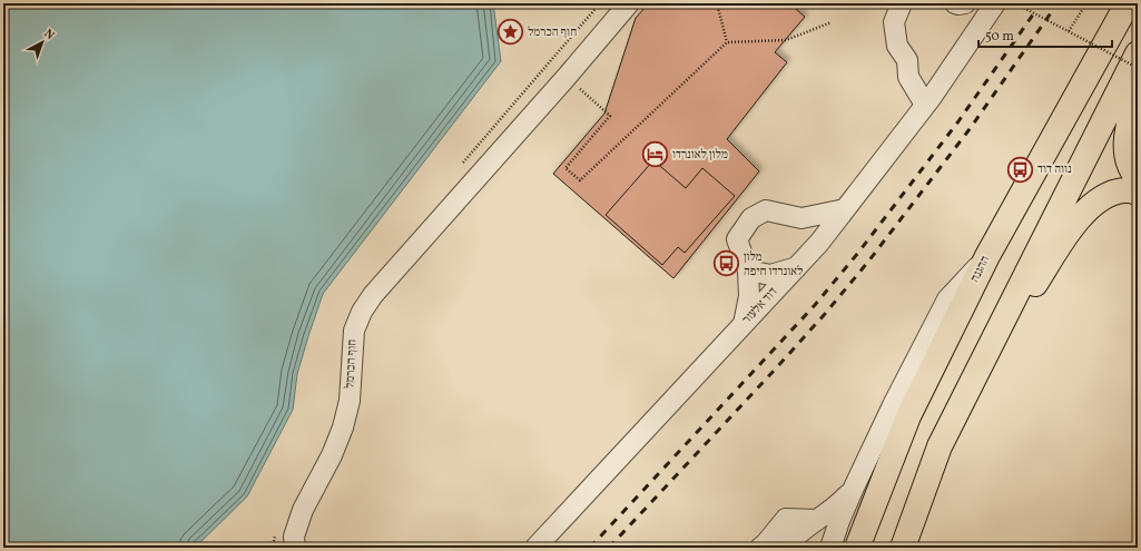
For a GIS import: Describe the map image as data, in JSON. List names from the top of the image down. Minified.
{"streets":{"highway":["ההגנה"],"street":["דוד אלעזר","חוף הכרמל"]},"places":{"place":["חוף הכרמל"],"hotel":["מלון לאונרדו"],"bus stop":["נווה דוד","מלון לאונרדו חיפה"]},"scale_bar":"50 m","north":"top right"}
